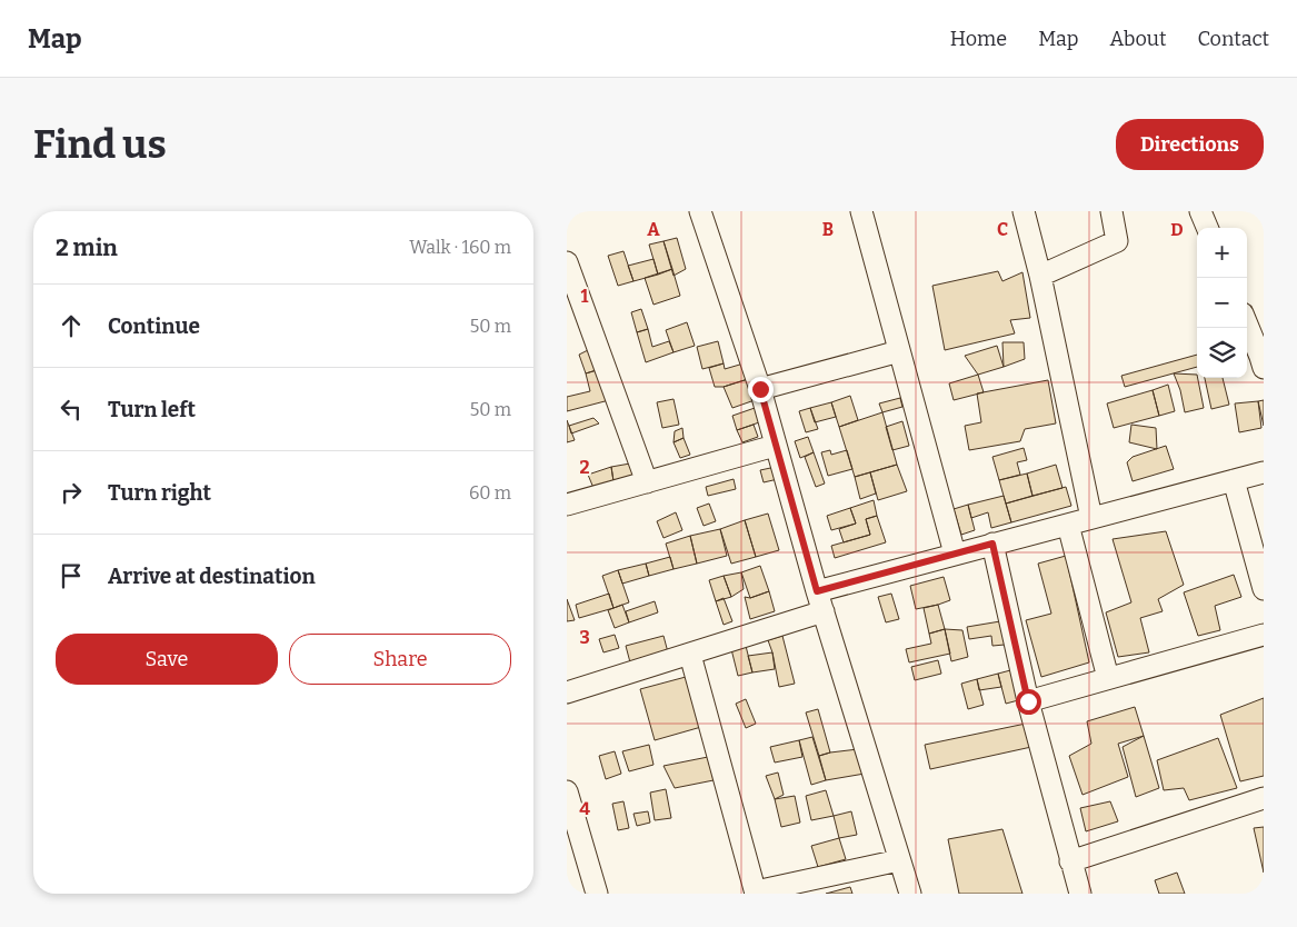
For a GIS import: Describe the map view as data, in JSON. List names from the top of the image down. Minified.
{"page":{"header":"Map","nav":["Home","Map","About","Contact"],"buttons":["Directions",["Save","Share"]],"title":"Find us","heading":["2 min","Walk · 160 m"],"map_buttons":["+","−"],"list":[["Continue","50 m"],["Turn left","50 m"],["Turn right","60 m"],"Arrive at destination"]},"grid":{"columns":["A","B","C","D"],"rows":["1","2","3","4"]}}
